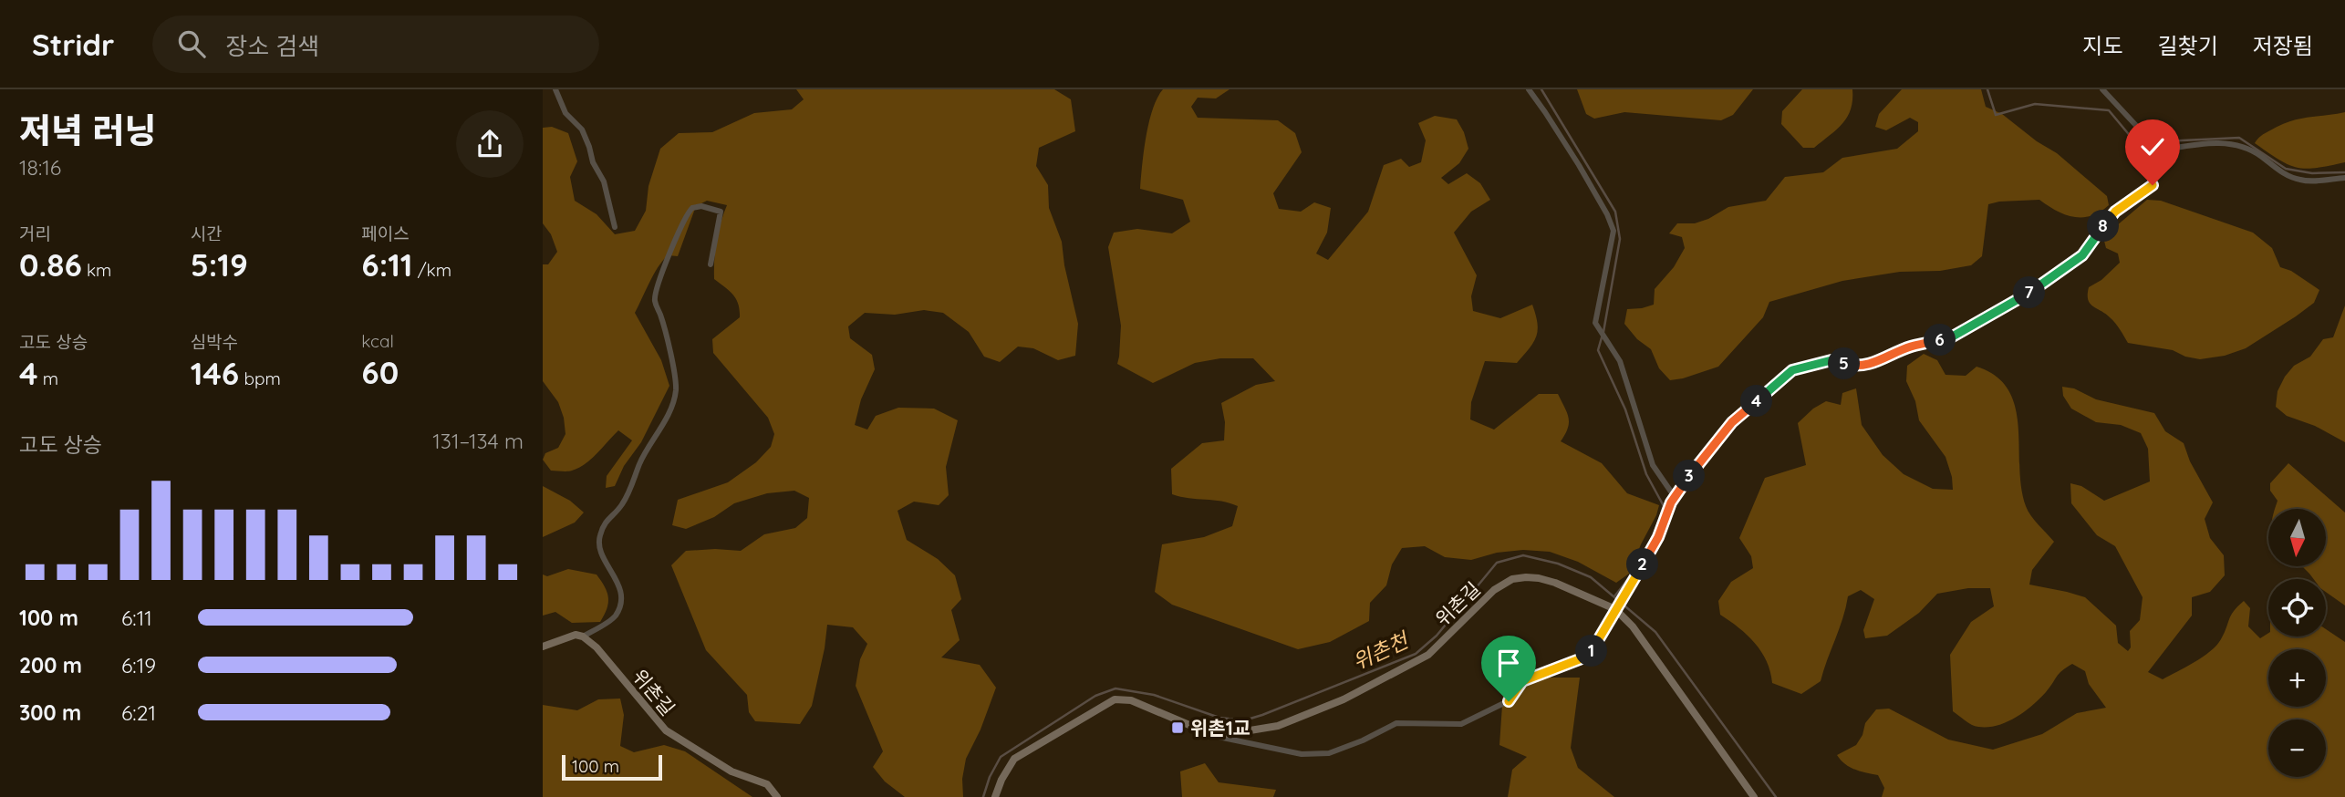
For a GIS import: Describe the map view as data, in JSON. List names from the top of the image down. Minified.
{"streets":{"street":["위촌길"]},"water":["위촌천"],"places":{"transit":["위촌1교"]},"scale_bar":"100 m","north":"bottom","page":{"header":"Stridr","search":"장소 검색","nav":["지도","길찾기","저장됨"],"heading":["저녁 러닝","18:16"],"stats":[["거리","0.86 km"],["시간","5:19"],["페이스","6:11 /km"],["고도 상승","4 m"],["심박수","146 bpm"],["kcal","60"]],"pins":["8","7","6","5","4","3","2","1"],"chart":["고도 상승","131–134 m"],"map_buttons":["+","−"],"list":[{"name":"100 m","note":"6:11"},{"name":"200 m","note":"6:19"},{"name":"300 m","note":"6:21"}],"scale":"100 m"}}
